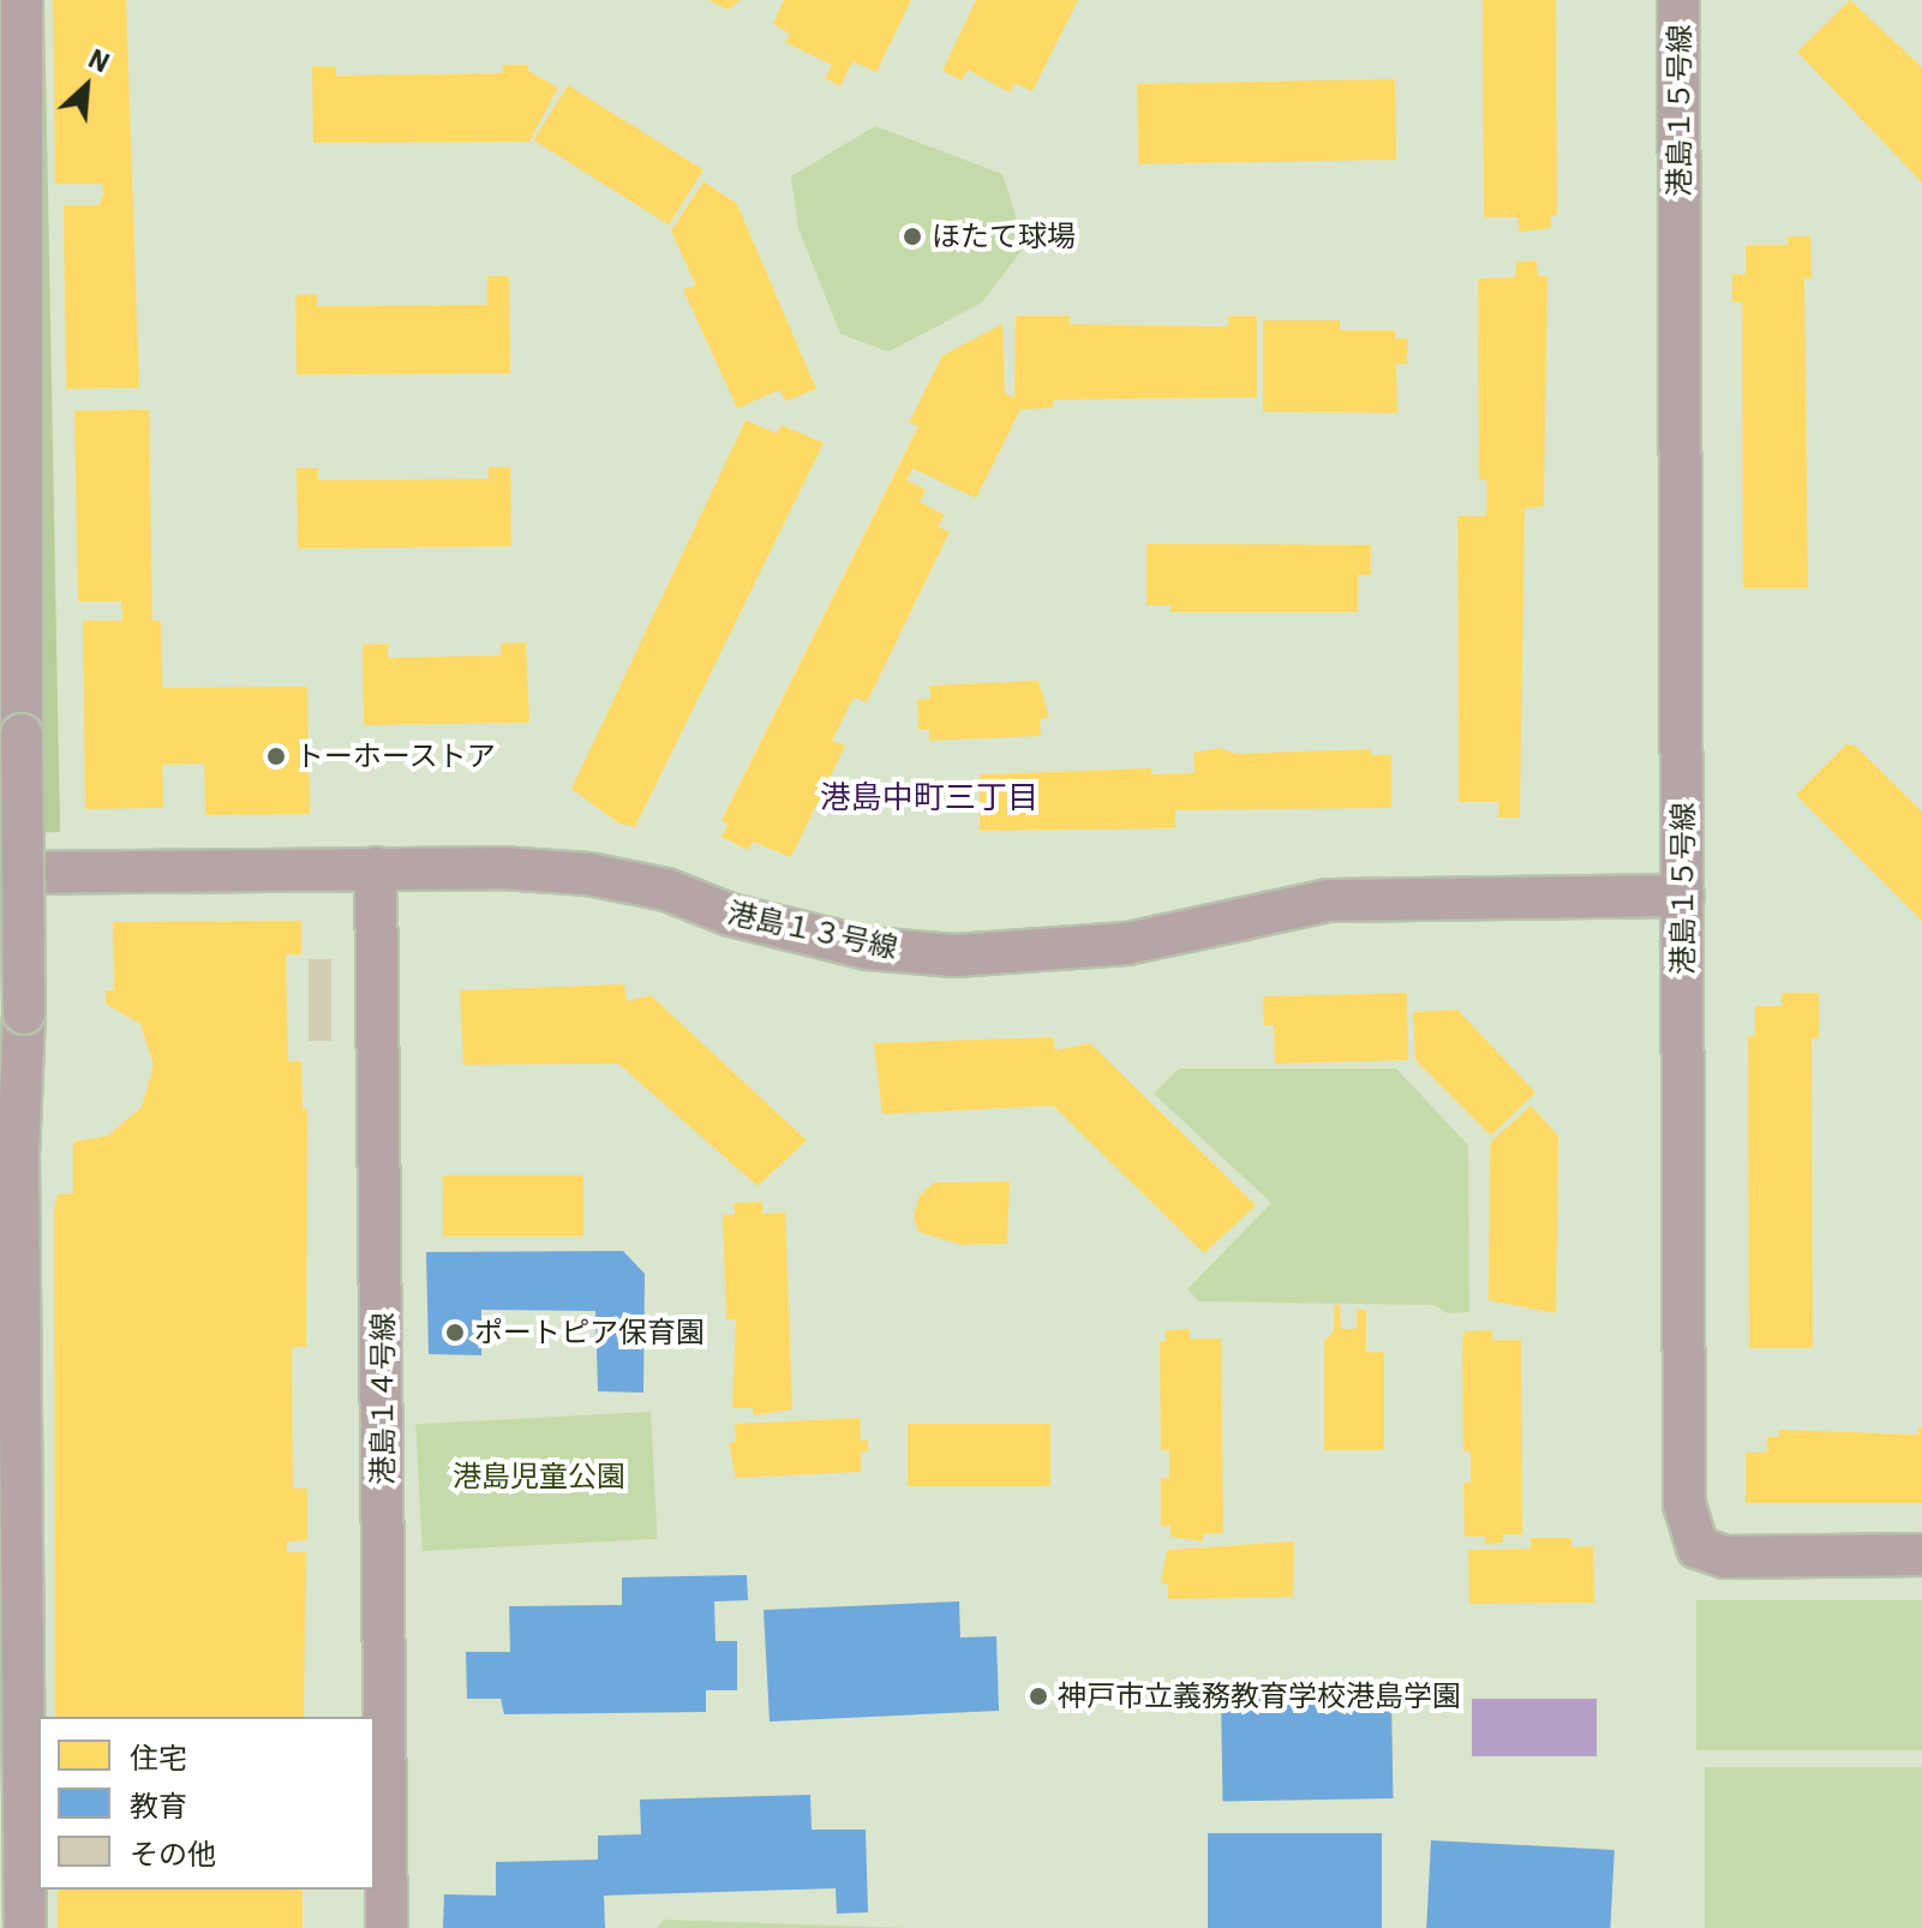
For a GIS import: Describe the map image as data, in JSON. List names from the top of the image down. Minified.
{"streets":{"street":["港島１５号線","港島１３号線","港島１４号線"]},"crossings":[["港島１５号線","港島１３号線"],["港島１３号線","港島１４号線"]],"districts":["港島中町三丁目"],"parks":["港島児童公園"],"places":["ほたて球場","トーホーストア","ポートピア保育園","神戸市立義務教育学校港島学園"],"legend":["住宅","教育","その他"],"north":"top right"}
